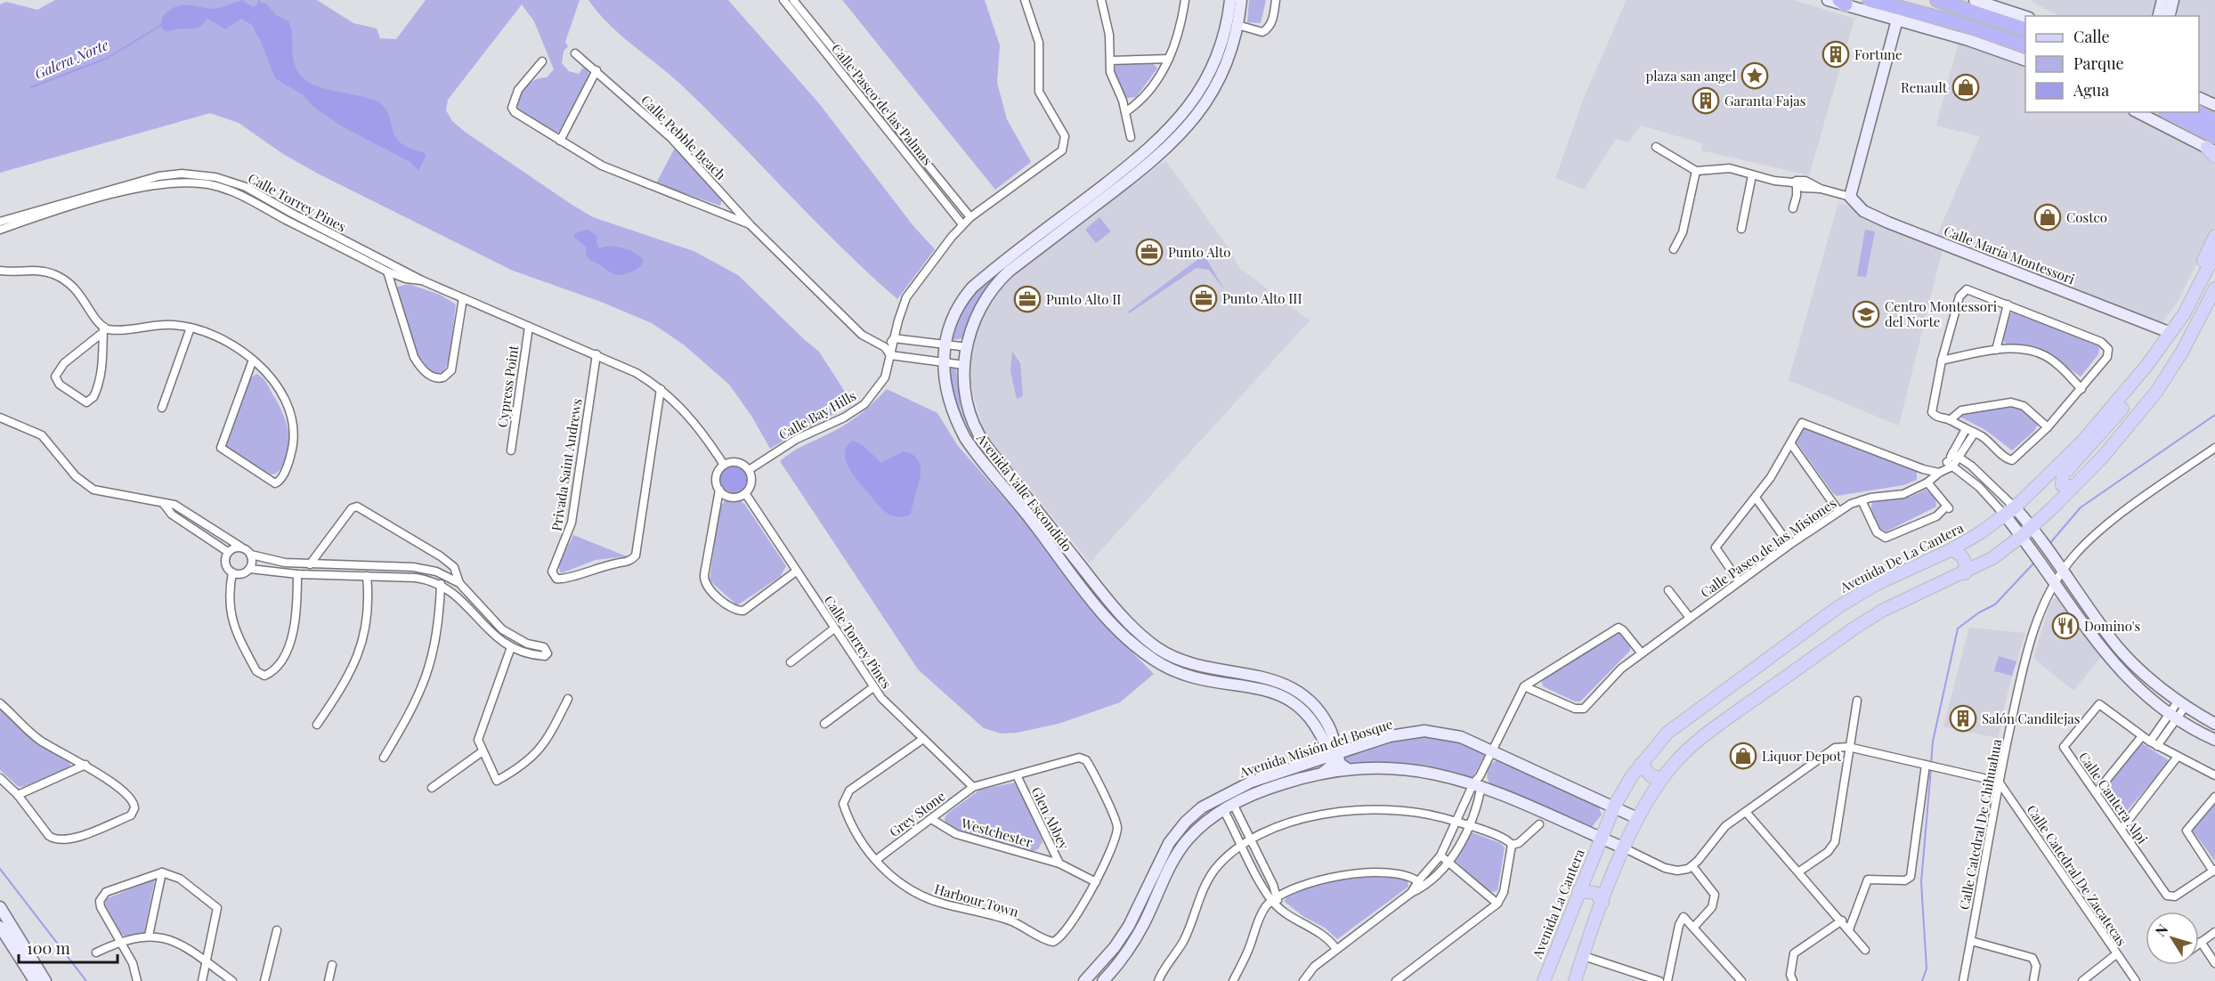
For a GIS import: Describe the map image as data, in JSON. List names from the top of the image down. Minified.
{"streets":{"main road":["Avenida De La Cantera","Avenida La Cantera"],"street":["Calle Paseo de las Palmas","Calle Pebble Beach","Calle Torrey Pines","Calle María Montessori","Cypress Point","Calle Bay Hills","Privada Saint Andrews","Avenida Valle Escondido","Calle Paseo de las Misiones","Avenida Misión del Bosque","Calle Cantera Alpi","Grey Stone","Glen Abbey","Calle Catedral De Chihuahua","Westchester","Calle Catedral De Zacatecas","Harbour Town"]},"crossings":[["Calle Paseo de las Palmas","Calle Bay Hills"],["Calle Pebble Beach","Calle Bay Hills"],["Calle Torrey Pines","Cypress Point"],["Calle Torrey Pines","Calle Bay Hills"],["Calle Torrey Pines","Privada Saint Andrews"],["Calle Torrey Pines","Grey Stone"],["Calle Torrey Pines","Harbour Town"],["Avenida Valle Escondido","Avenida Misión del Bosque"],["Avenida De La Cantera","Avenida Misión del Bosque"],["Avenida De La Cantera","Avenida La Cantera"],["Avenida Misión del Bosque","Avenida La Cantera"],["Grey Stone","Westchester"],["Grey Stone","Harbour Town"],["Glen Abbey","Westchester"],["Glen Abbey","Harbour Town"],["Calle Catedral De Chihuahua","Calle Catedral De Zacatecas"]],"water":["Galera Norte"],"places":{"building":["Fortune","Garanta Fajas","Salón Candilejas"],"place":["plaza san angel"],"shop":["Renault","Costco","Liquor Depot"],"office":["Punto Alto","Punto Alto III","Punto Alto II"],"school or university":["Centro Montessori del Norte"],"restaurant":["Domino's"]},"legend":["Calle","Parque","Agua"],"scale_bar":"100 m","north":"top left"}
